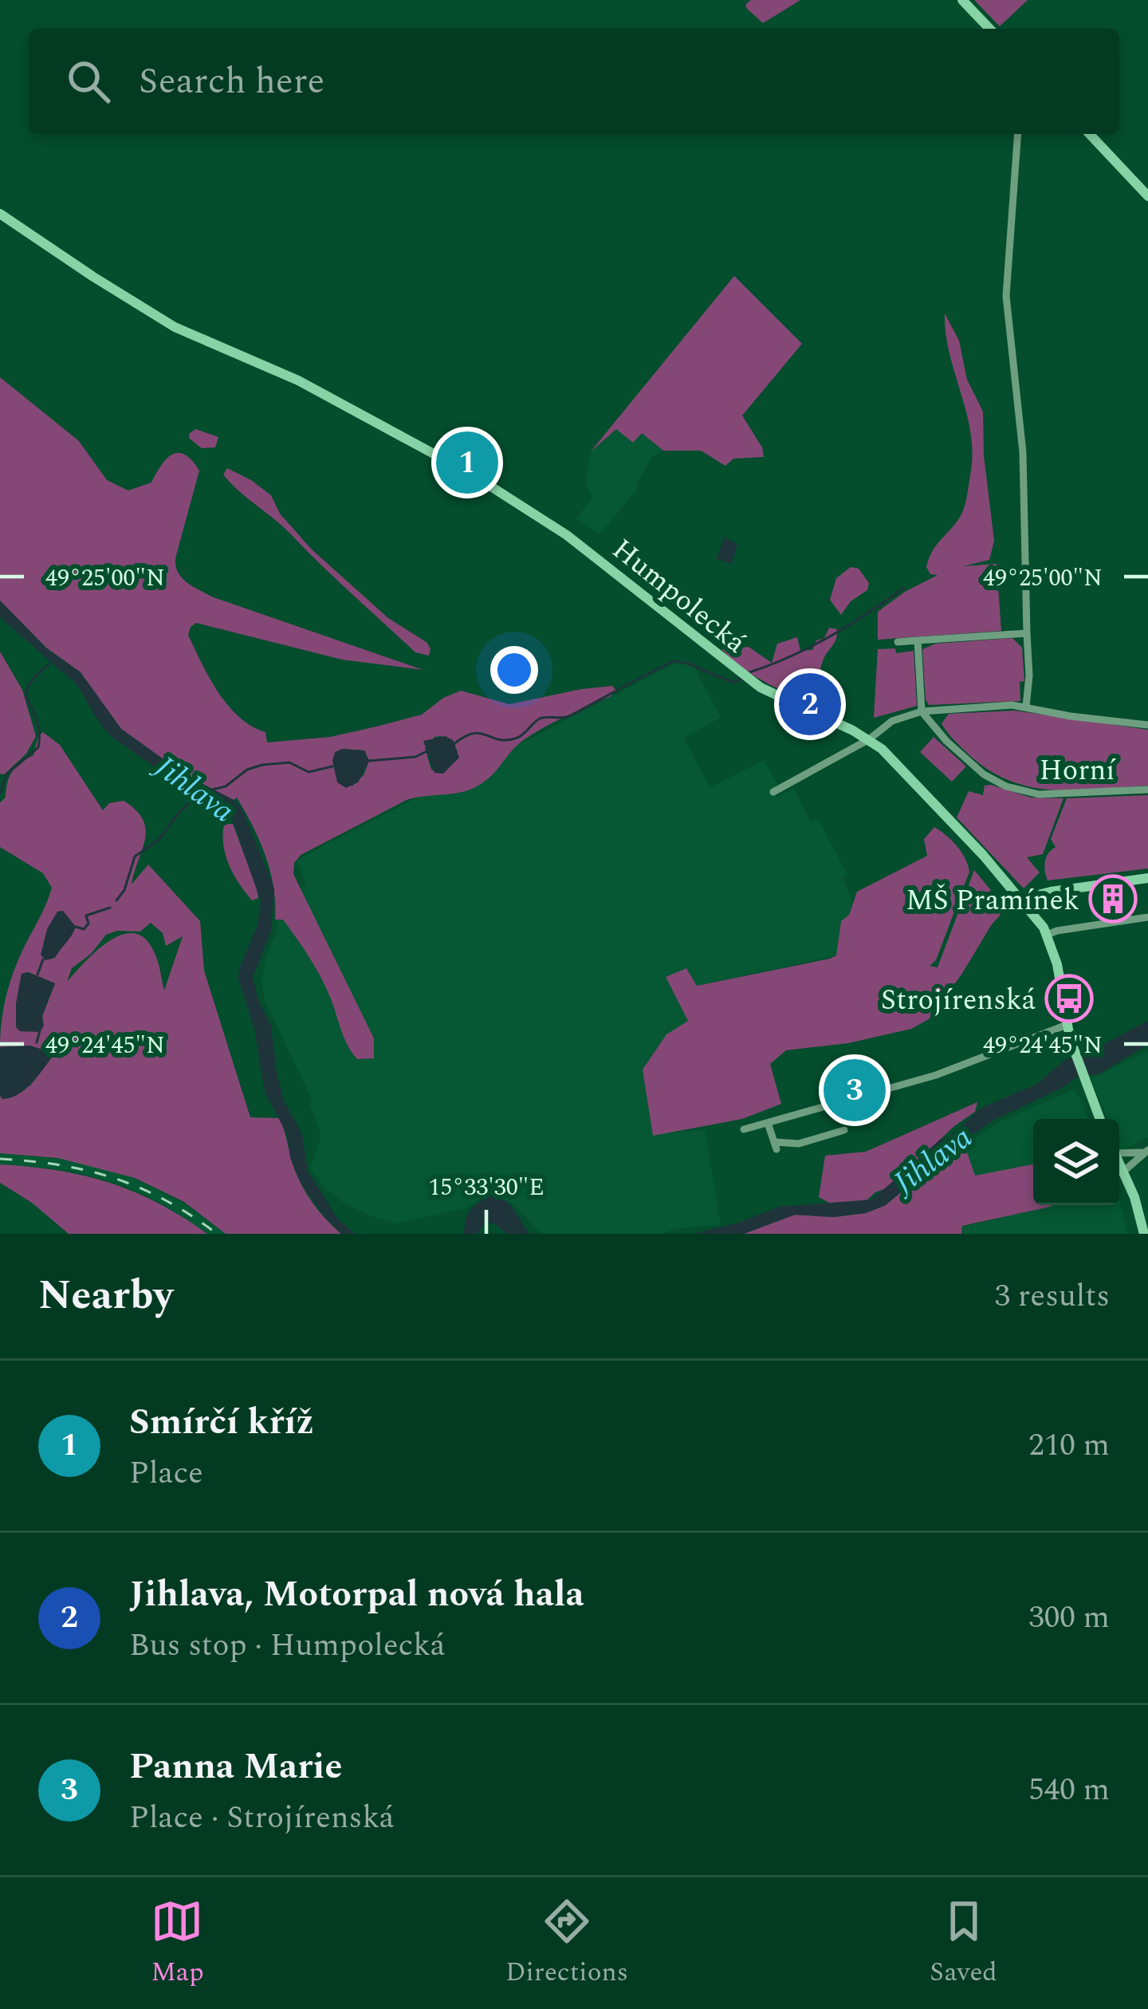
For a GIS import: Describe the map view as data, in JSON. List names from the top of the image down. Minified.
{"streets":{"main road":["Humpolecká"],"street":["Horní"]},"water":["Jihlava"],"places":{"building":["MŠ Pramínek"],"bus stop":["Strojírenská"]},"page":{"search":"Search here","pins":["1","2","3"],"heading":["Nearby","3 results"],"list":[{"mark":"1","name":"Smírčí kříž","note":"Place","value":"210 m"},{"mark":"2","name":"Jihlava, Motorpal nová hala","note":"Bus stop · Humpolecká","value":"300 m"},{"mark":"3","name":"Panna Marie","note":"Place · Strojírenská","value":"540 m"}],"nav":["Map","Directions","Saved"]},"coordinates":["49°25'00\"N","49°24'45\"N","15°33'30\"E"]}
